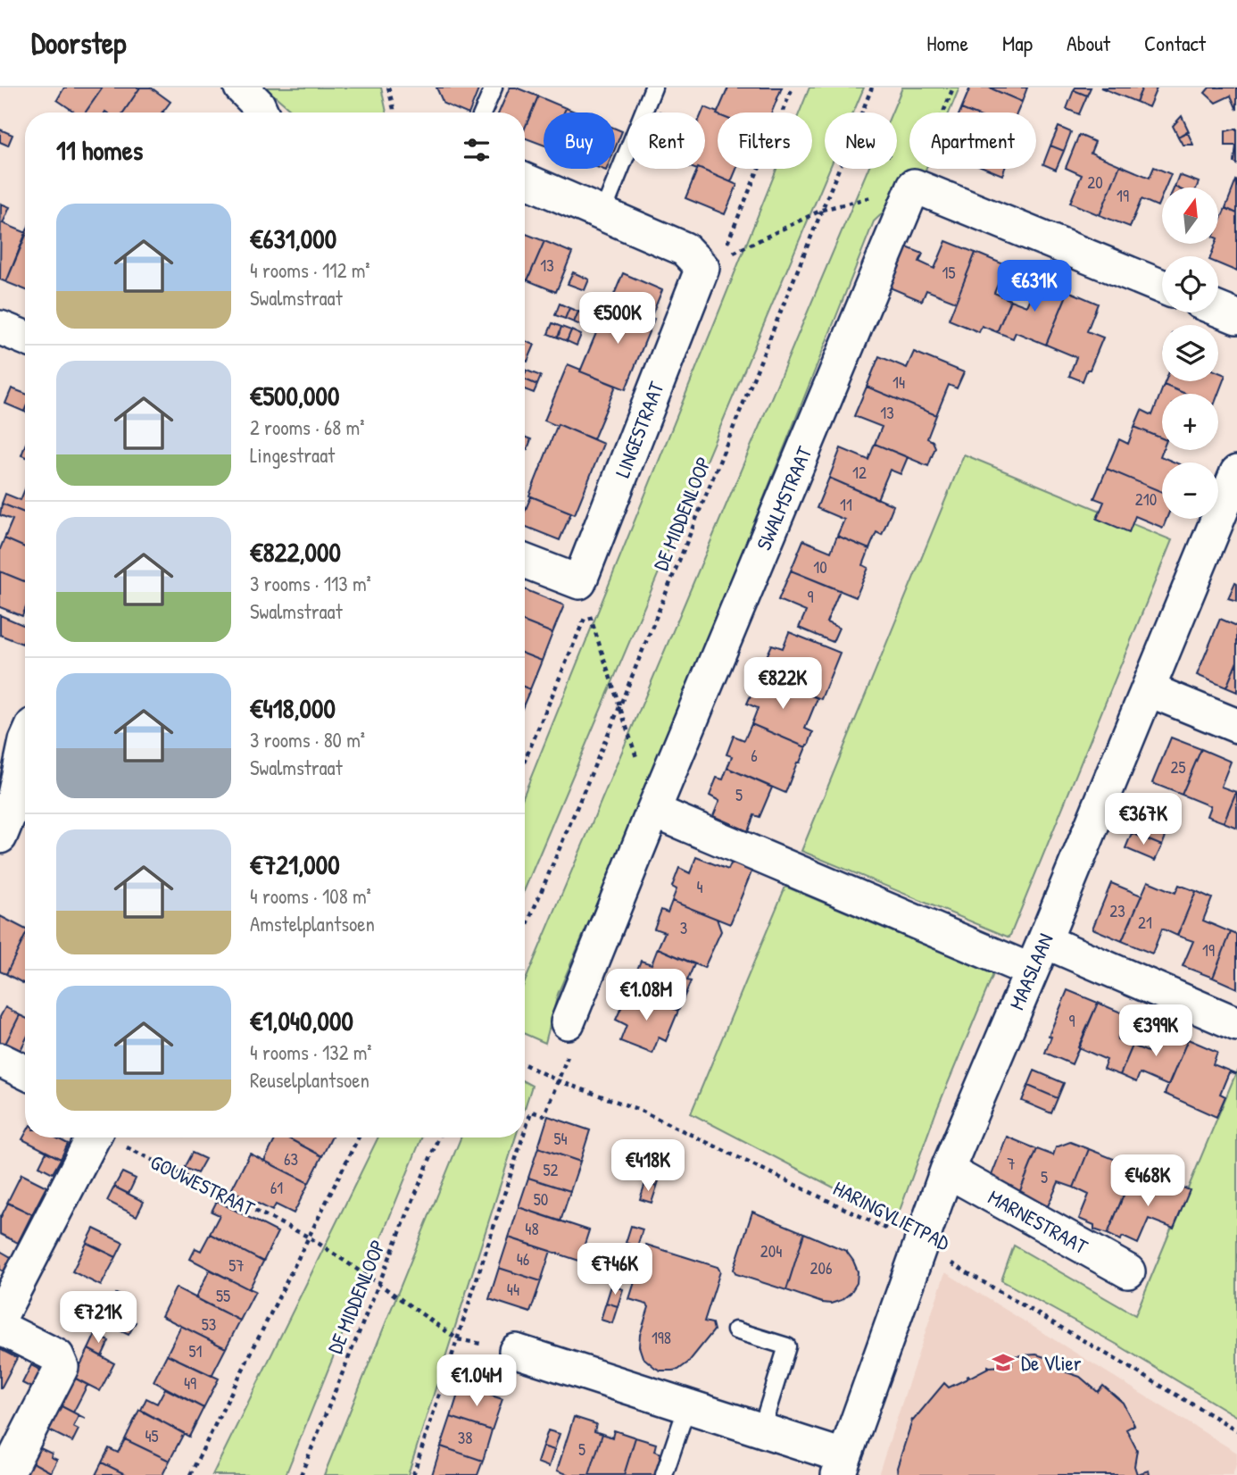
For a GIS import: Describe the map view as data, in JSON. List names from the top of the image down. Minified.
{"streets":{"street":["LINGESTRAAT","SWALMSTRAAT","MAASLAAN","MARNESTRAAT"],"path":["DE MIDDENLOOP","GOUWESTRAAT","HARINGVLIETPAD"]},"crossings":[["DE MIDDENLOOP","GOUWESTRAAT"],["MAASLAAN","HARINGVLIETPAD"],["MAASLAAN","MARNESTRAAT"]],"places":{"school or university":["De Vlier"]},"house_numbers":["20","19","13","15","14","13","12","210","11","10","9","6","25","5","4","23","21","3","19","9","54","63","7","52","5","61","50","48","204","46","57","206","44","55","53","198","51","49","45","38","5"],"north":"top","page":{"header":"Doorstep","nav":["Home","Map","About","Contact"],"chip":["Buy","Rent","Filters","New","Apartment"],"heading":"11 homes","map_buttons":["+","−"],"list":[{"name":"€631,000","note":"4 rooms · 112 m² · Swalmstraat"},{"name":"€500,000","note":"2 rooms · 68 m² · Lingestraat"},{"name":"€822,000","note":"3 rooms · 113 m² · Swalmstraat"},{"name":"€418,000","note":"3 rooms · 80 m² · Swalmstraat"},{"name":"€721,000","note":"4 rooms · 108 m² · Amstelplantsoen"},{"name":"€1,040,000","note":"4 rooms · 132 m² · Reuselplantsoen"}],"price":["€631K","€500K","€822K","€367K","€1.08M","€399K","€418K","€468K","€746K","€721K","€1.04M"]}}
